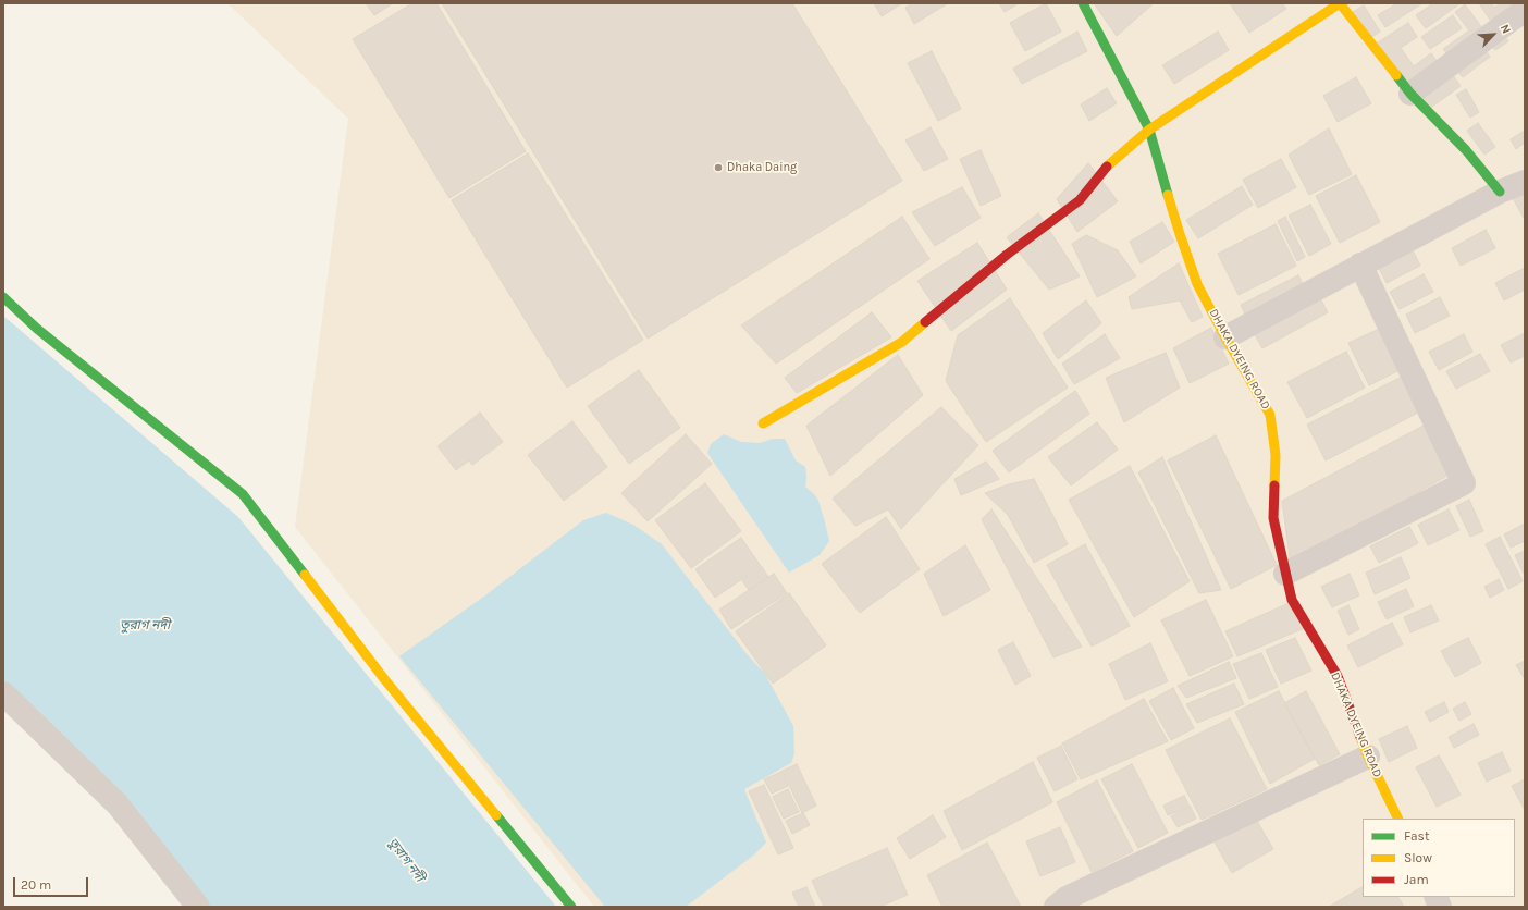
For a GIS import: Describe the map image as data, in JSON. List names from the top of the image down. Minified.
{"streets":{"street":["DHAKA DYEING ROAD"]},"water":["তুরাগ নদী"],"places":["Dhaka Daing"],"legend":["Fast","Slow","Jam"],"scale_bar":"20 m","north":"top right"}
